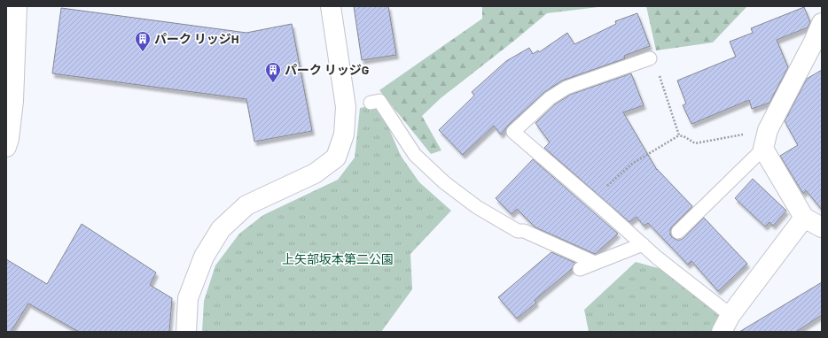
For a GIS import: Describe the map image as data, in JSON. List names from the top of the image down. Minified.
{"parks":["上矢部坂本第二公園"],"places":{"building":["パーク リッジH","パーク リッジG"]}}
